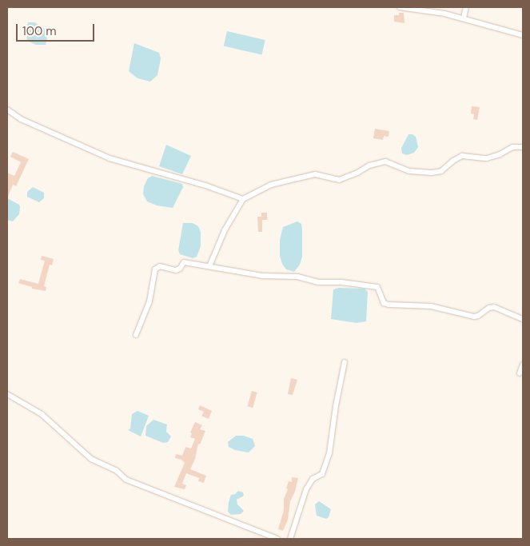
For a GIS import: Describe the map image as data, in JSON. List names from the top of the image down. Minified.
{"scale_bar":"100 m"}
